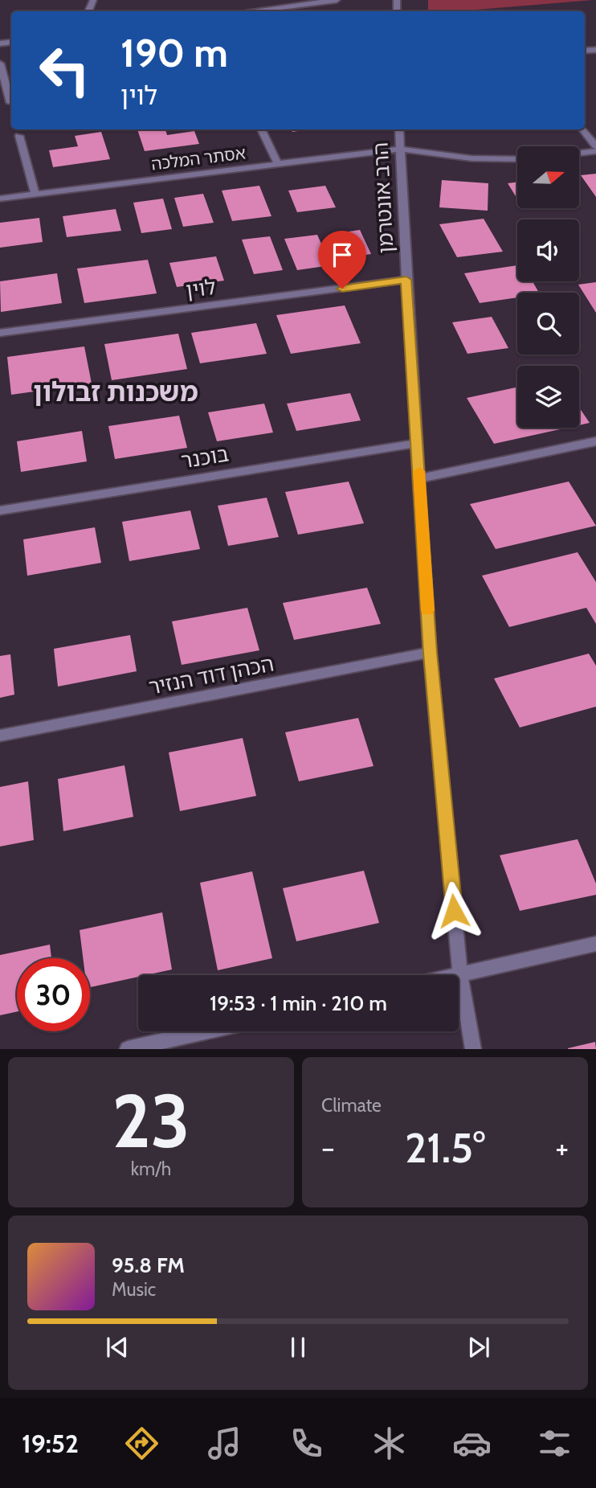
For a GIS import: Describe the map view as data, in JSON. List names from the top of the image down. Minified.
{"streets":{"street":["אסתר המלכה","הרב אונטרמן","לוין","בוכנר","הכהן דוד הנזיר"]},"crossings":[["אסתר המלכה","הרב אונטרמן"],["הרב אונטרמן","לוין"],["הרב אונטרמן","בוכנר"],["הרב אונטרמן","הכהן דוד הנזיר"]],"districts":["משכנות זבולון"],"north":"right","page":{"turn":["190 m","לוין"],"limit":"30","trip":"19:53 · 1 min · 210 m","tile":[["23","km/h"],"Climate"],"heat":["−","21.5°","+"],"song":["95.8 FM","Music"],"tabs":"19:52"}}
